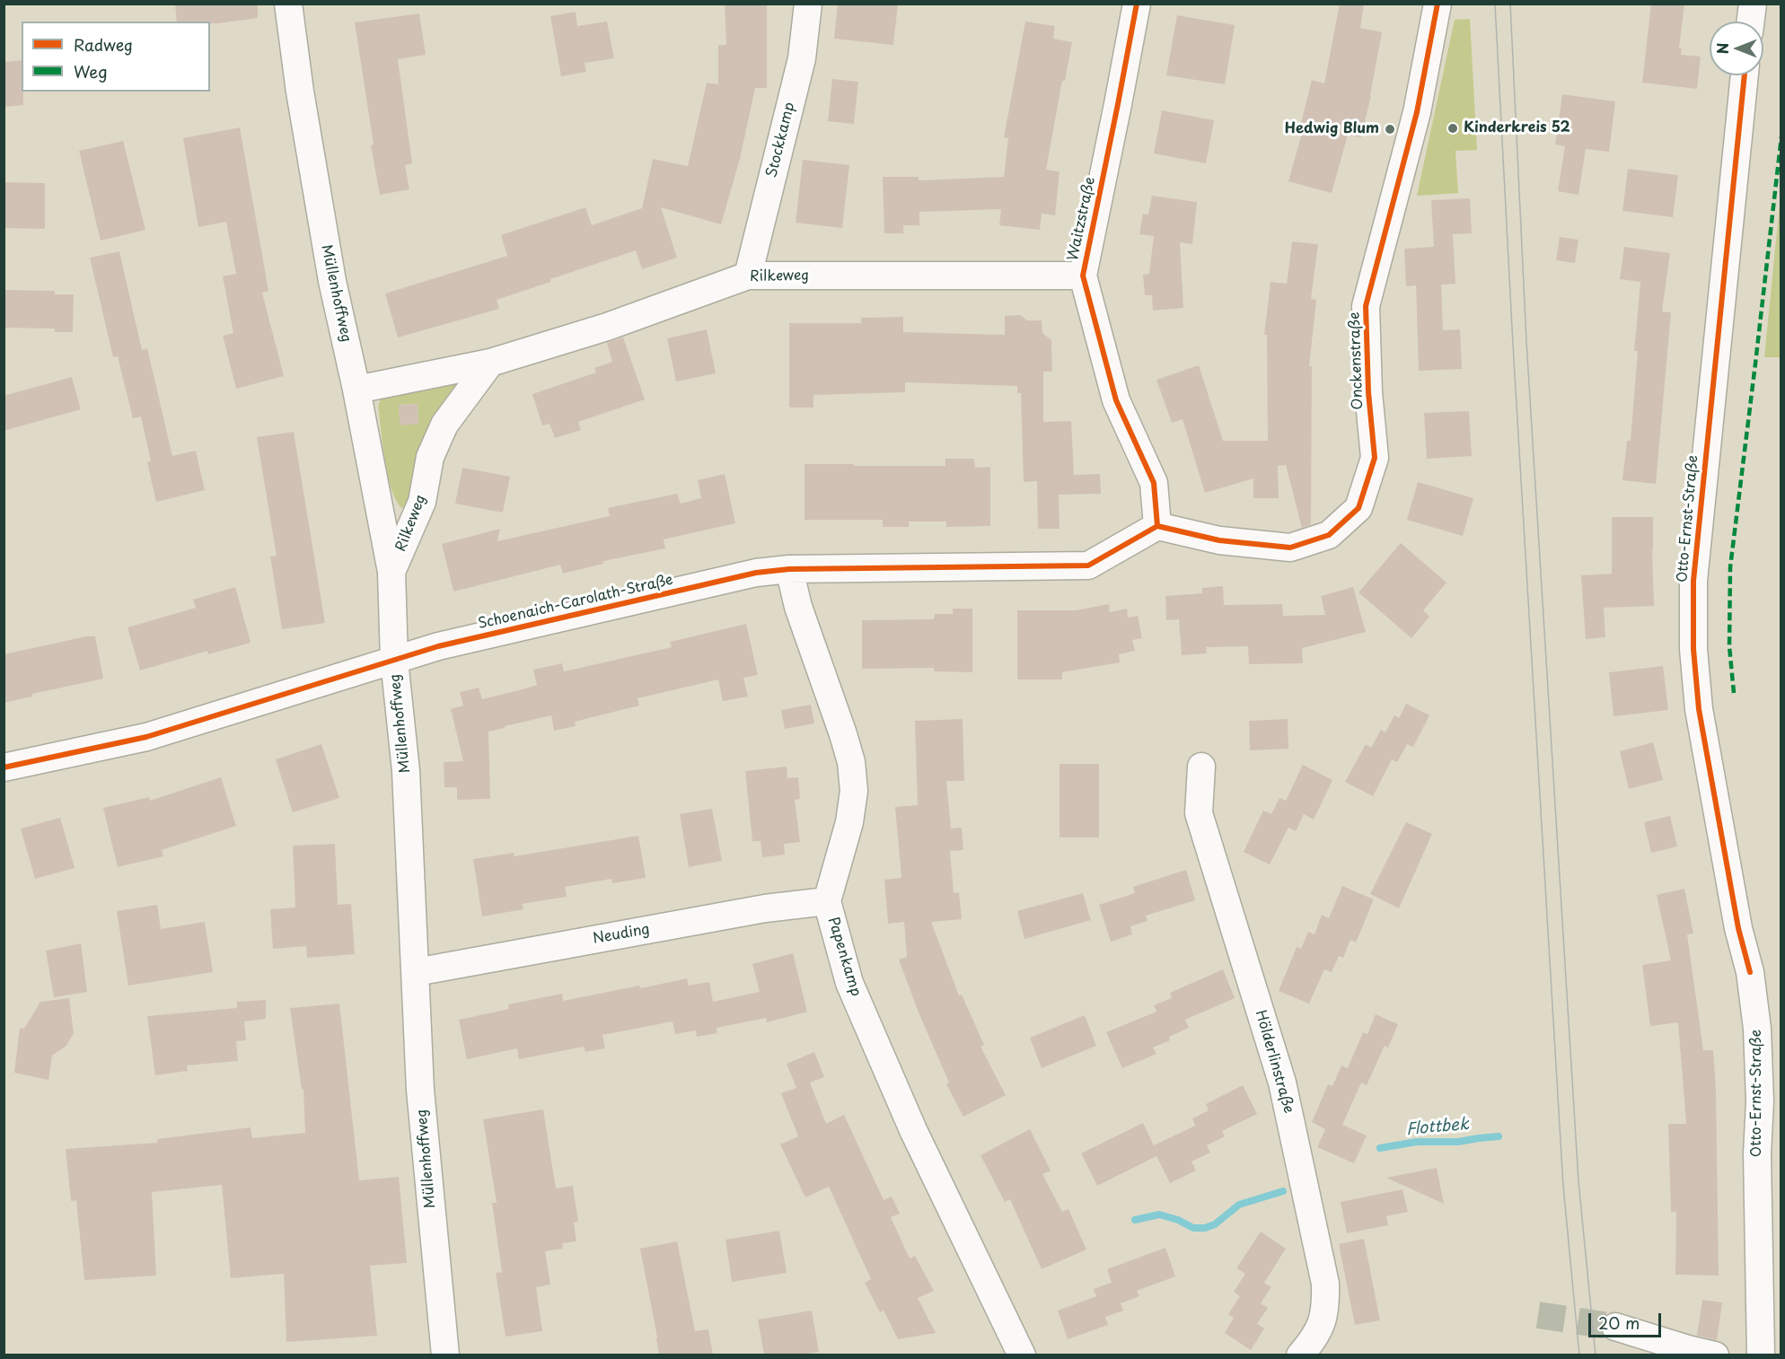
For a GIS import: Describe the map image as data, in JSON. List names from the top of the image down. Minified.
{"streets":{"street":["Stockkamp","Waitzstraße","Rilkeweg","Müllenhoffweg","Onckenstraße","Otto-Ernst-Straße","Schoenaich-Carolath-Straße","Neuding","Papenkamp","Hölderlinstraße"]},"crossings":[["Stockkamp","Rilkeweg"],["Waitzstraße","Rilkeweg"],["Waitzstraße","Onckenstraße"],["Waitzstraße","Schoenaich-Carolath-Straße"],["Rilkeweg","Müllenhoffweg"],["Müllenhoffweg","Schoenaich-Carolath-Straße"],["Müllenhoffweg","Neuding"],["Onckenstraße","Schoenaich-Carolath-Straße"],["Schoenaich-Carolath-Straße","Papenkamp"],["Neuding","Papenkamp"]],"water":["Flottbek"],"places":["Kinderkreis 52","Hedwig Blum"],"legend":["Radweg","Weg"],"scale_bar":"20 m","north":"left"}
